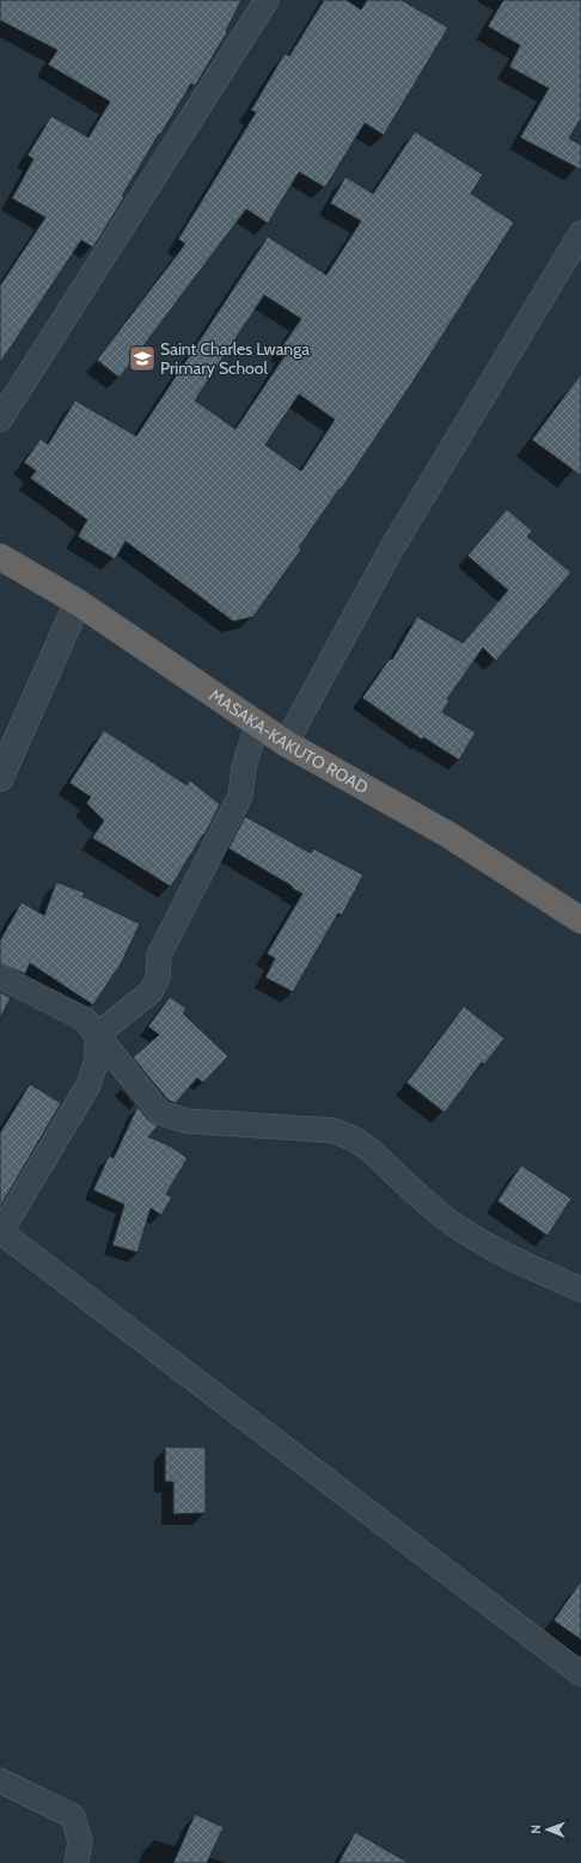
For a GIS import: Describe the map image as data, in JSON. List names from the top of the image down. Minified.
{"streets":{"highway":["MASAKA-KAKUTO ROAD"]},"places":{"school or university":["Saint Charles Lwanga Primary School"]},"north":"left"}
